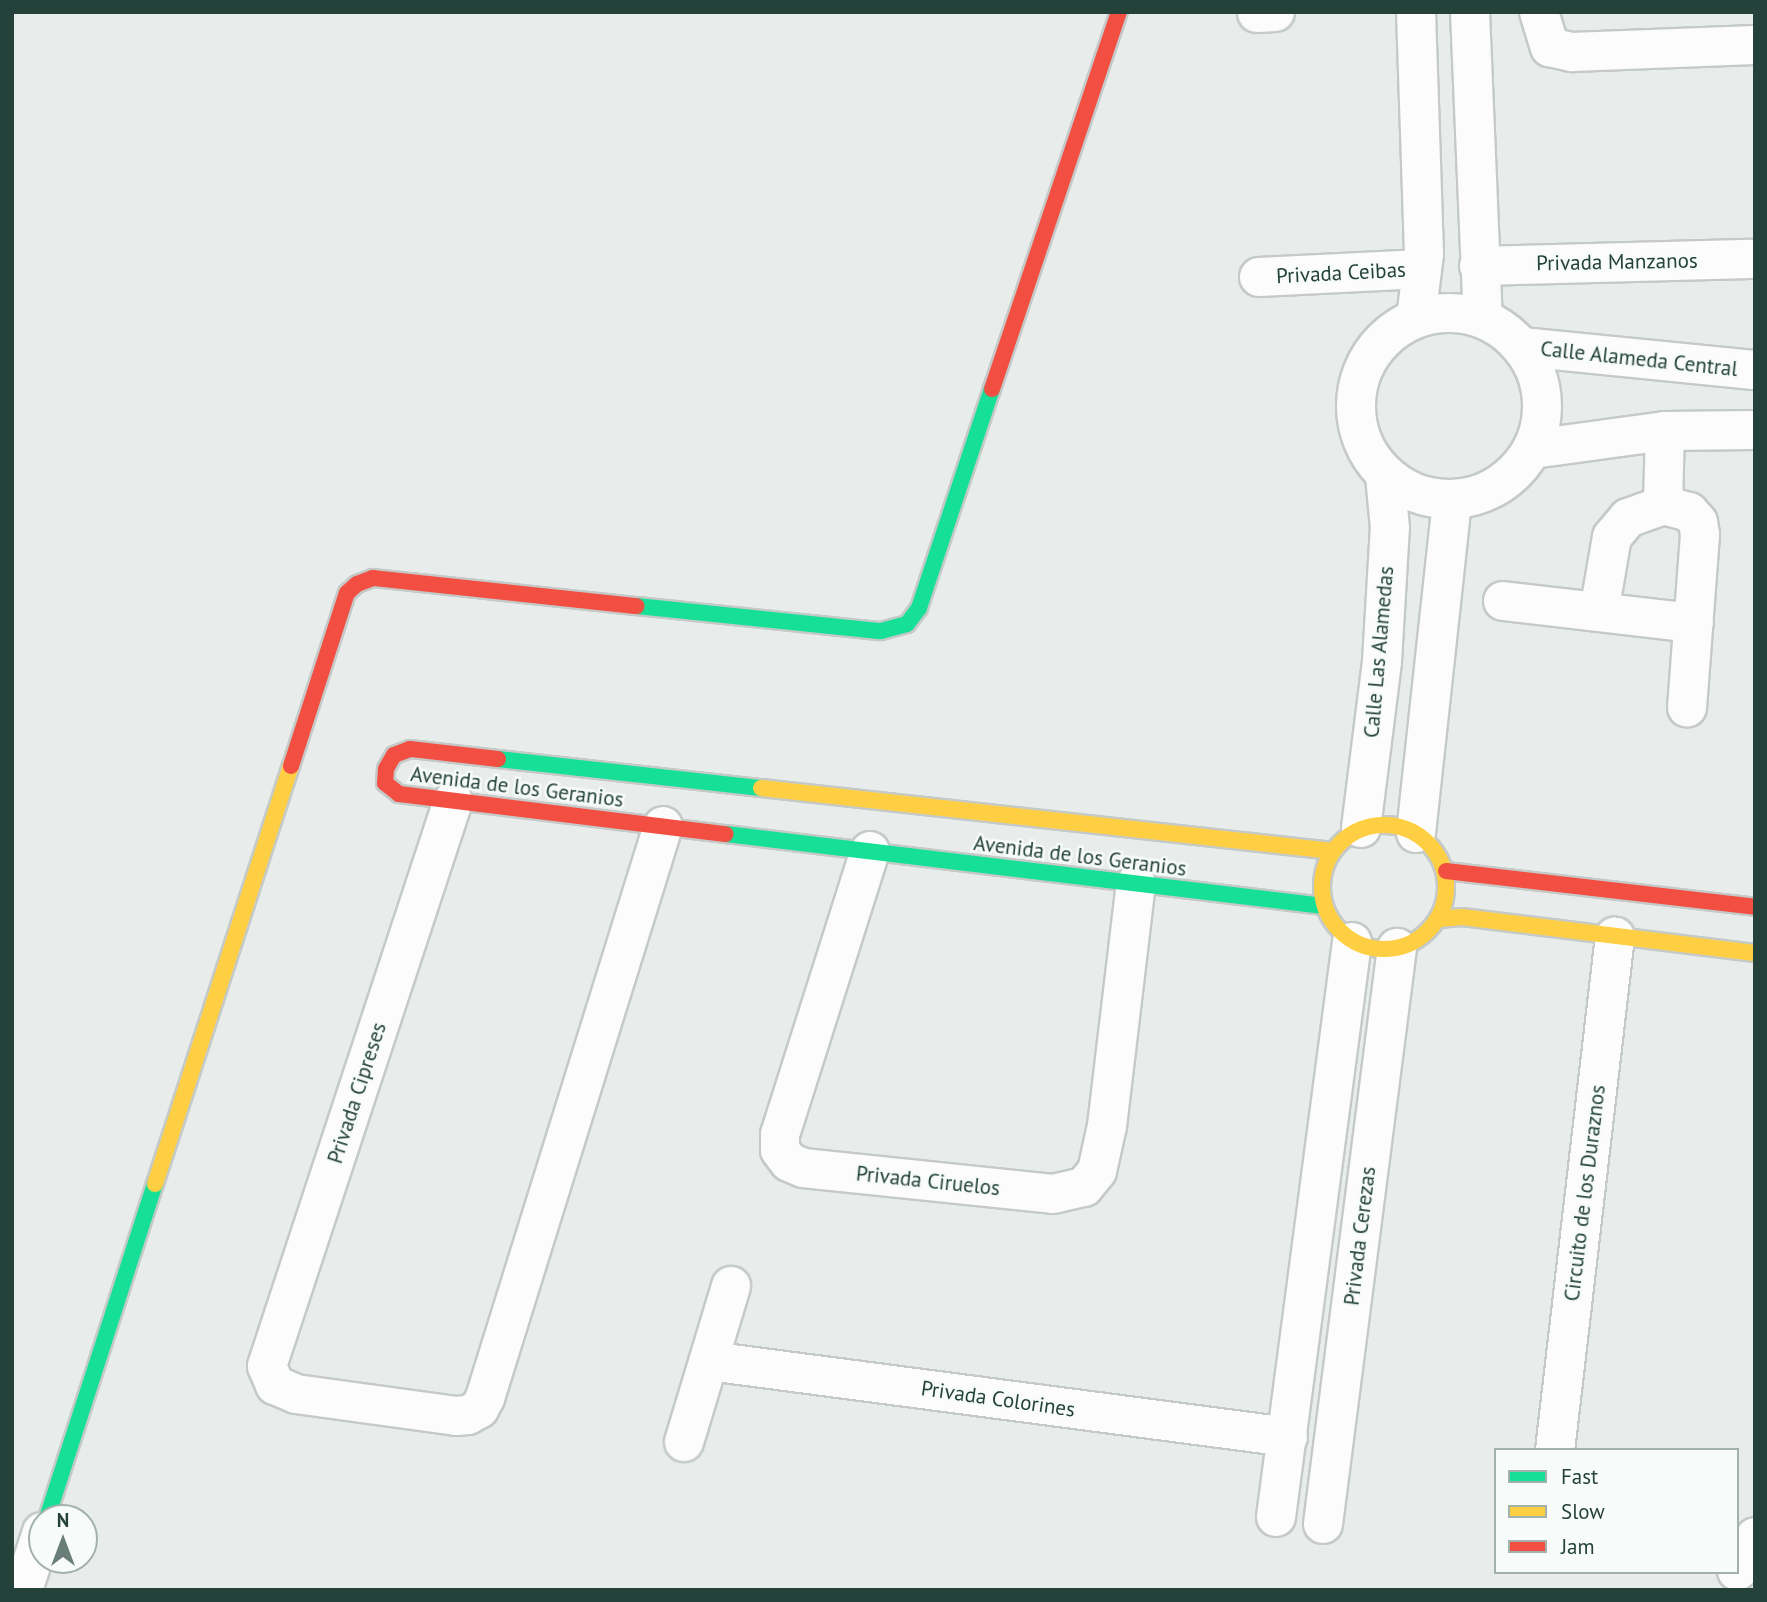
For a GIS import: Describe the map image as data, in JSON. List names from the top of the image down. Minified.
{"streets":{"street":["Privada Manzanos","Privada Ceibas","Calle Alameda Central","Calle Las Alamedas","Avenida de los Geranios","Privada Cipreses","Privada Ciruelos","Circuito de los Duraznos","Privada Cerezas","Privada Colorines"]},"crossings":[["Calle Alameda Central","Calle Las Alamedas"],["Calle Las Alamedas","Avenida de los Geranios"],["Calle Las Alamedas","Privada Cerezas"],["Avenida de los Geranios","Privada Cipreses"],["Avenida de los Geranios","Privada Ciruelos"],["Avenida de los Geranios","Privada Cerezas"]],"legend":["Fast","Slow","Jam"],"north":"top"}
